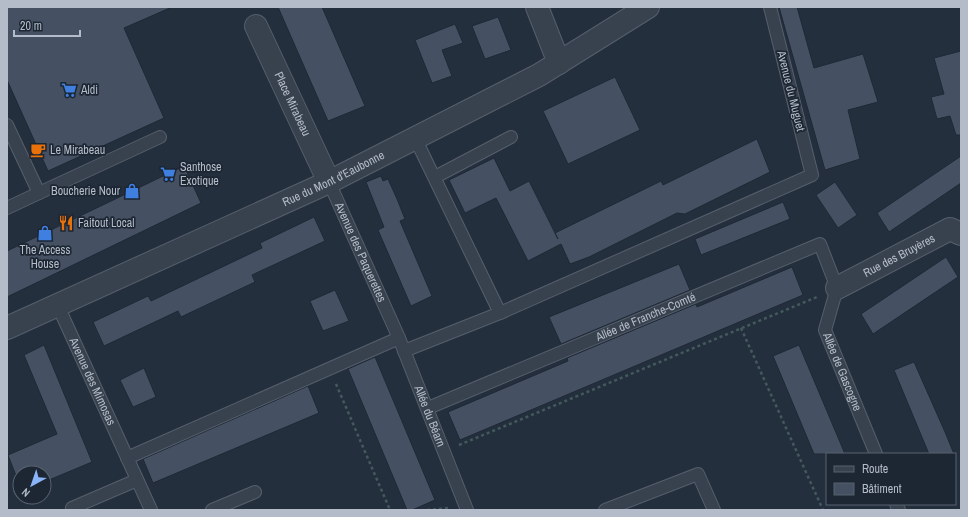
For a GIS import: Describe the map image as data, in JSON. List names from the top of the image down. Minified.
{"streets":{"street":["Place Mirabeau","Rue du Mont d'Eaubonne","Rue des Bruyères"],"lane":["Avenue du Muguet","Avenue des Paquerettes","Allée de Franche-Comté","Allée de Gascogne","Avenue des Mimosas","Allée du Béarn"]},"crossings":[["Place Mirabeau","Rue du Mont d'Eaubonne"],["Place Mirabeau","Avenue des Paquerettes"],["Rue du Mont d'Eaubonne","Avenue des Paquerettes"],["Rue du Mont d'Eaubonne","Avenue des Mimosas"],["Avenue des Paquerettes","Allée du Béarn"],["Rue des Bruyères","Allée de Franche-Comté"],["Rue des Bruyères","Allée de Gascogne"],["Allée de Franche-Comté","Allée de Gascogne"],["Allée de Franche-Comté","Allée du Béarn"]],"places":{"supermarket":["Aldi","Santhose Exotique"],"cafe":["Le Mirabeau"],"shop":["Boucherie Nour","The Access House"],"restaurant":["Faitout Local"]},"legend":["Route","Bâtiment"],"scale_bar":"20 m","north":"bottom left"}
